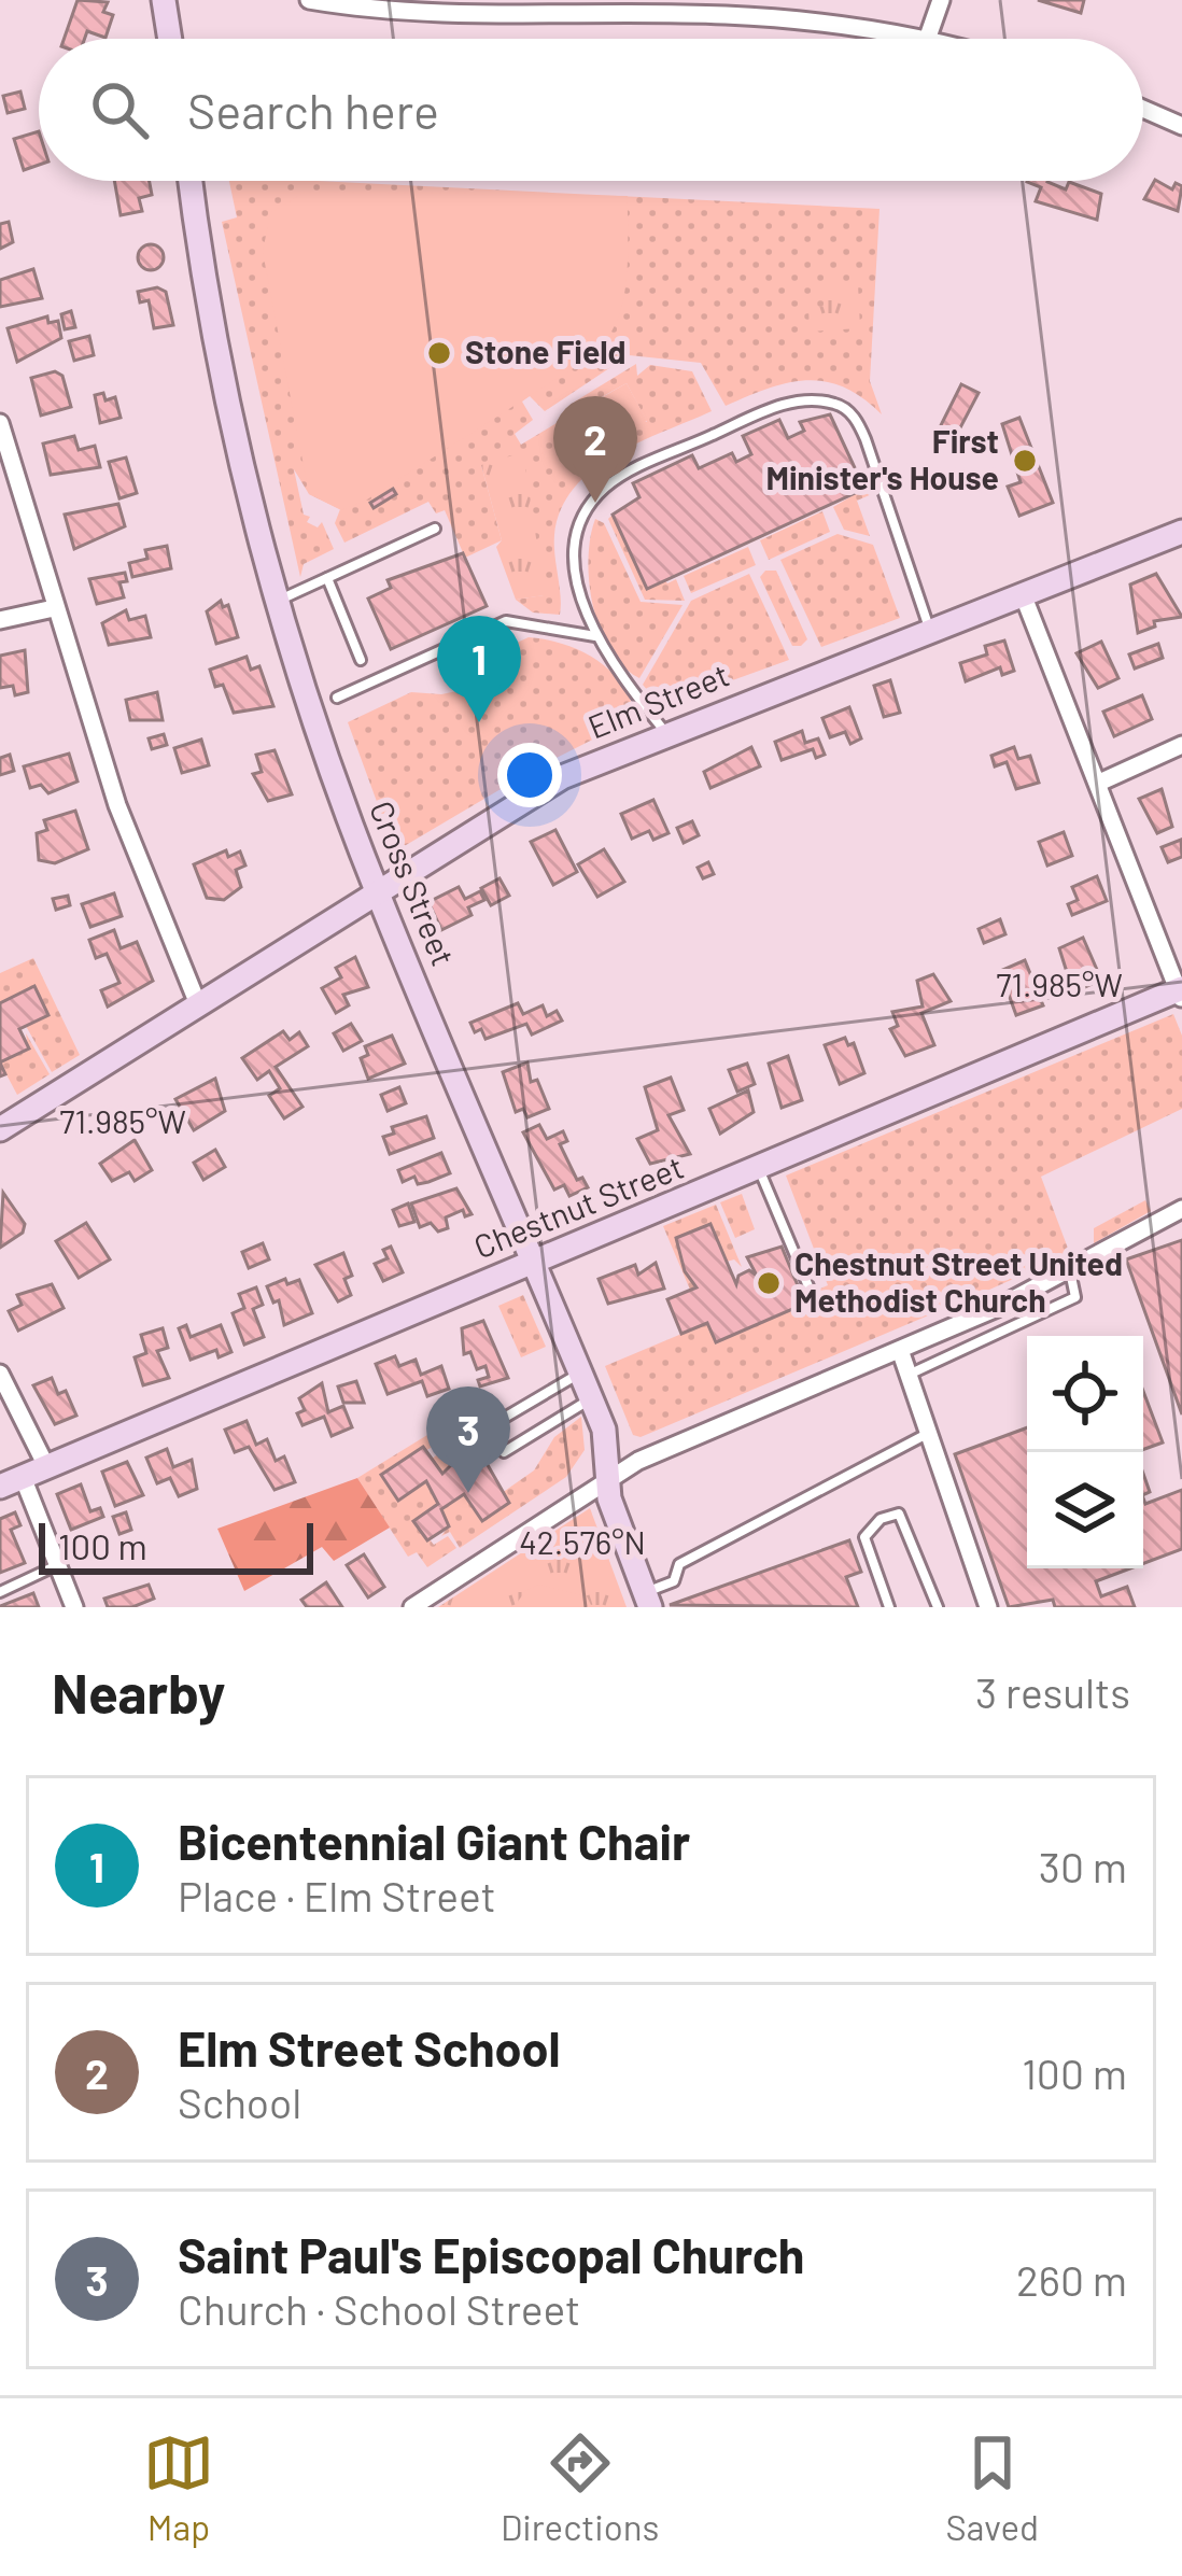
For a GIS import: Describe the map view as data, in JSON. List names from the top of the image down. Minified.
{"streets":{"street":["Elm Street","Cross Street","Chestnut Street"]},"crossings":[["Elm Street","Cross Street"],["Cross Street","Chestnut Street"]],"places":["Stone Field","First Minister's House","Chestnut Street United Methodist Church"],"scale_bar":"100 m","page":{"search":"Search here","pins":["2","1","3"],"scale":"100 m","heading":["Nearby","3 results"],"list":[{"mark":"1","name":"Bicentennial Giant Chair","note":"Place · Elm Street","value":"30 m"},{"mark":"2","name":"Elm Street School","note":"School","value":"100 m"},{"mark":"3","name":"Saint Paul's Episcopal Church","note":"Church · School Street","value":"260 m"}],"nav":["Map","Directions","Saved"]},"coordinates":["71.985°W","42.576°N"]}
